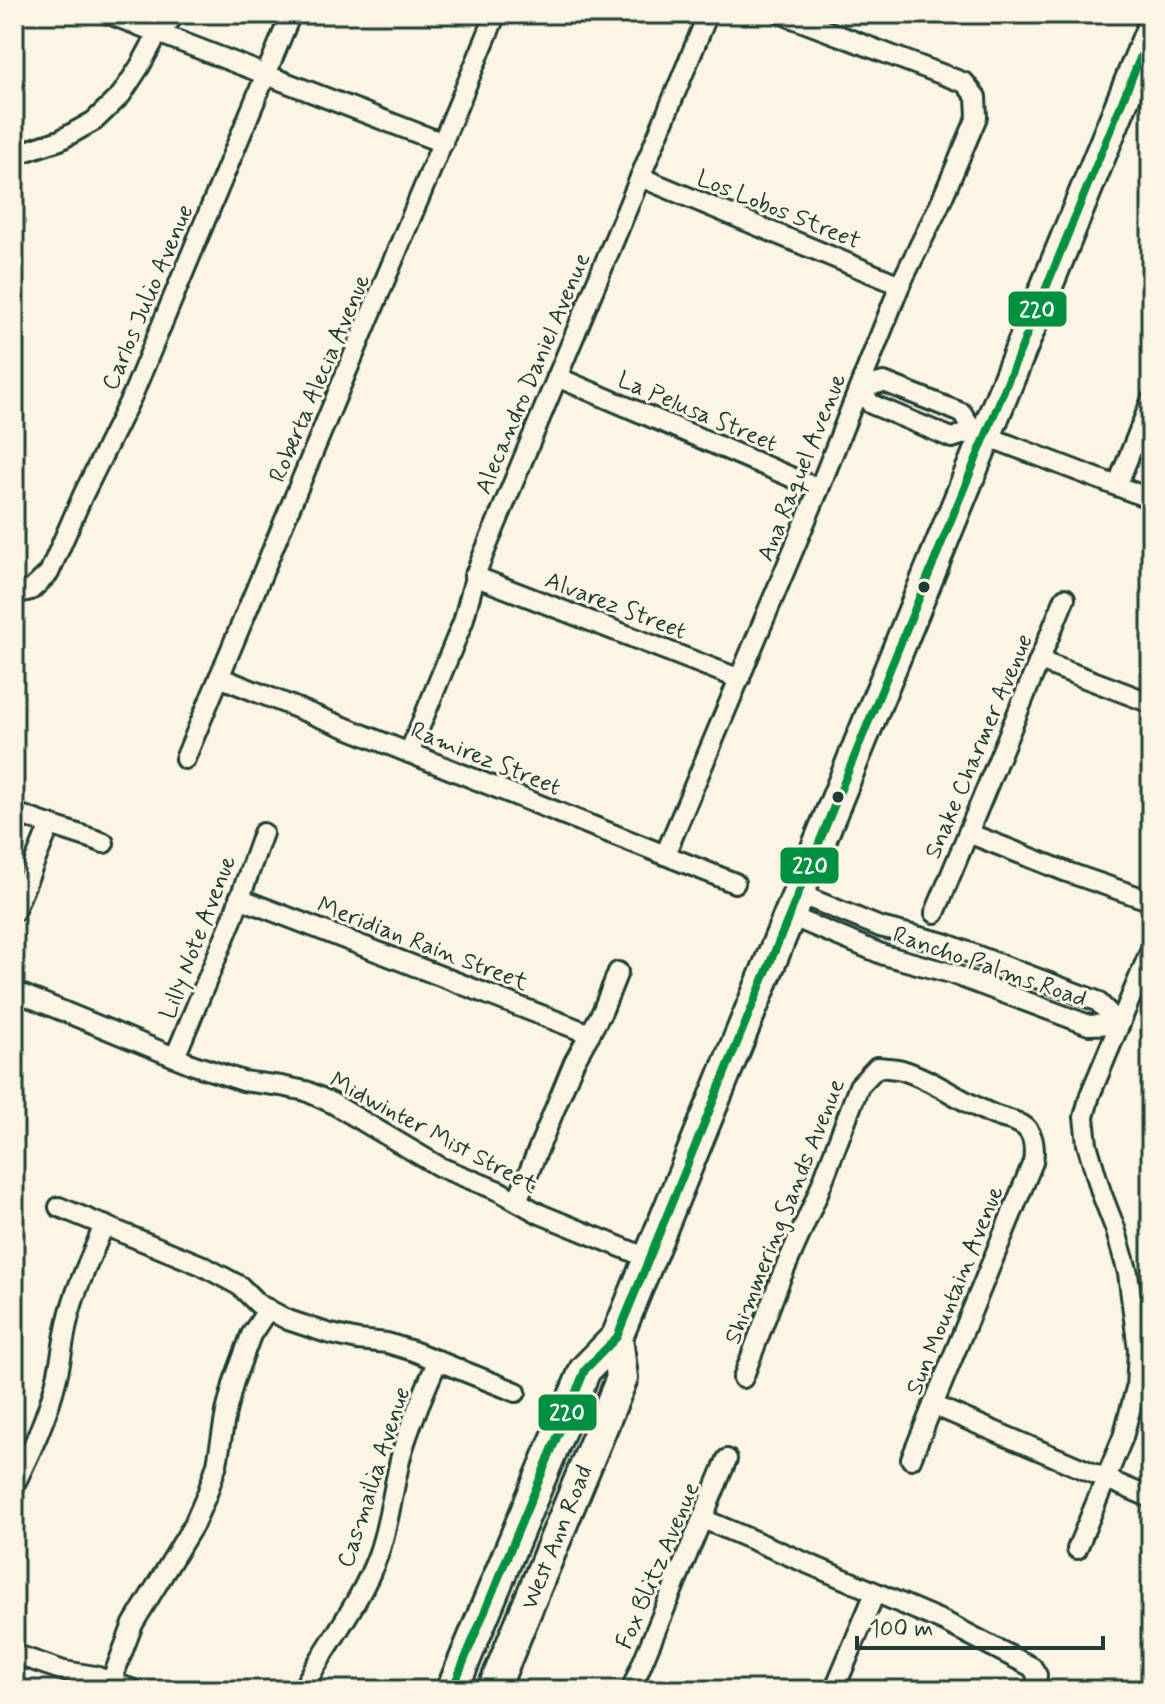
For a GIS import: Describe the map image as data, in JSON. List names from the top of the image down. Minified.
{"streets":{"main road":["West Ann Road"],"street":["Los Lobos Street","Carlos Julio Avenue","Alecandro Daniel Avenue","Roberta Alecia Avenue","La Pelusa Street","Ana Raquel Avenue","Alvarez Street","Snake Charmer Avenue","Ramirez Street","Lilly Note Avenue","Meridian Rain Street","Rancho Palms Road","Midwinter Mist Street","Shimmering Sands Avenue","Sun Mountain Avenue","Casmailia Avenue","Fox Blitz Avenue"]},"crossings":[["Los Lobos Street","Alecandro Daniel Avenue"],["Los Lobos Street","Ana Raquel Avenue"],["Alecandro Daniel Avenue","La Pelusa Street"],["Alecandro Daniel Avenue","Alvarez Street"],["Alecandro Daniel Avenue","Ramirez Street"],["Roberta Alecia Avenue","Ramirez Street"],["La Pelusa Street","Ana Raquel Avenue"],["Ana Raquel Avenue","Alvarez Street"],["Ana Raquel Avenue","Ramirez Street"],["Lilly Note Avenue","Meridian Rain Street"],["Lilly Note Avenue","Midwinter Mist Street"],["Rancho Palms Road","West Ann Road"],["Midwinter Mist Street","West Ann Road"],["Shimmering Sands Avenue","Sun Mountain Avenue"]],"lines":["transit line 220"],"scale_bar":"100 m"}
